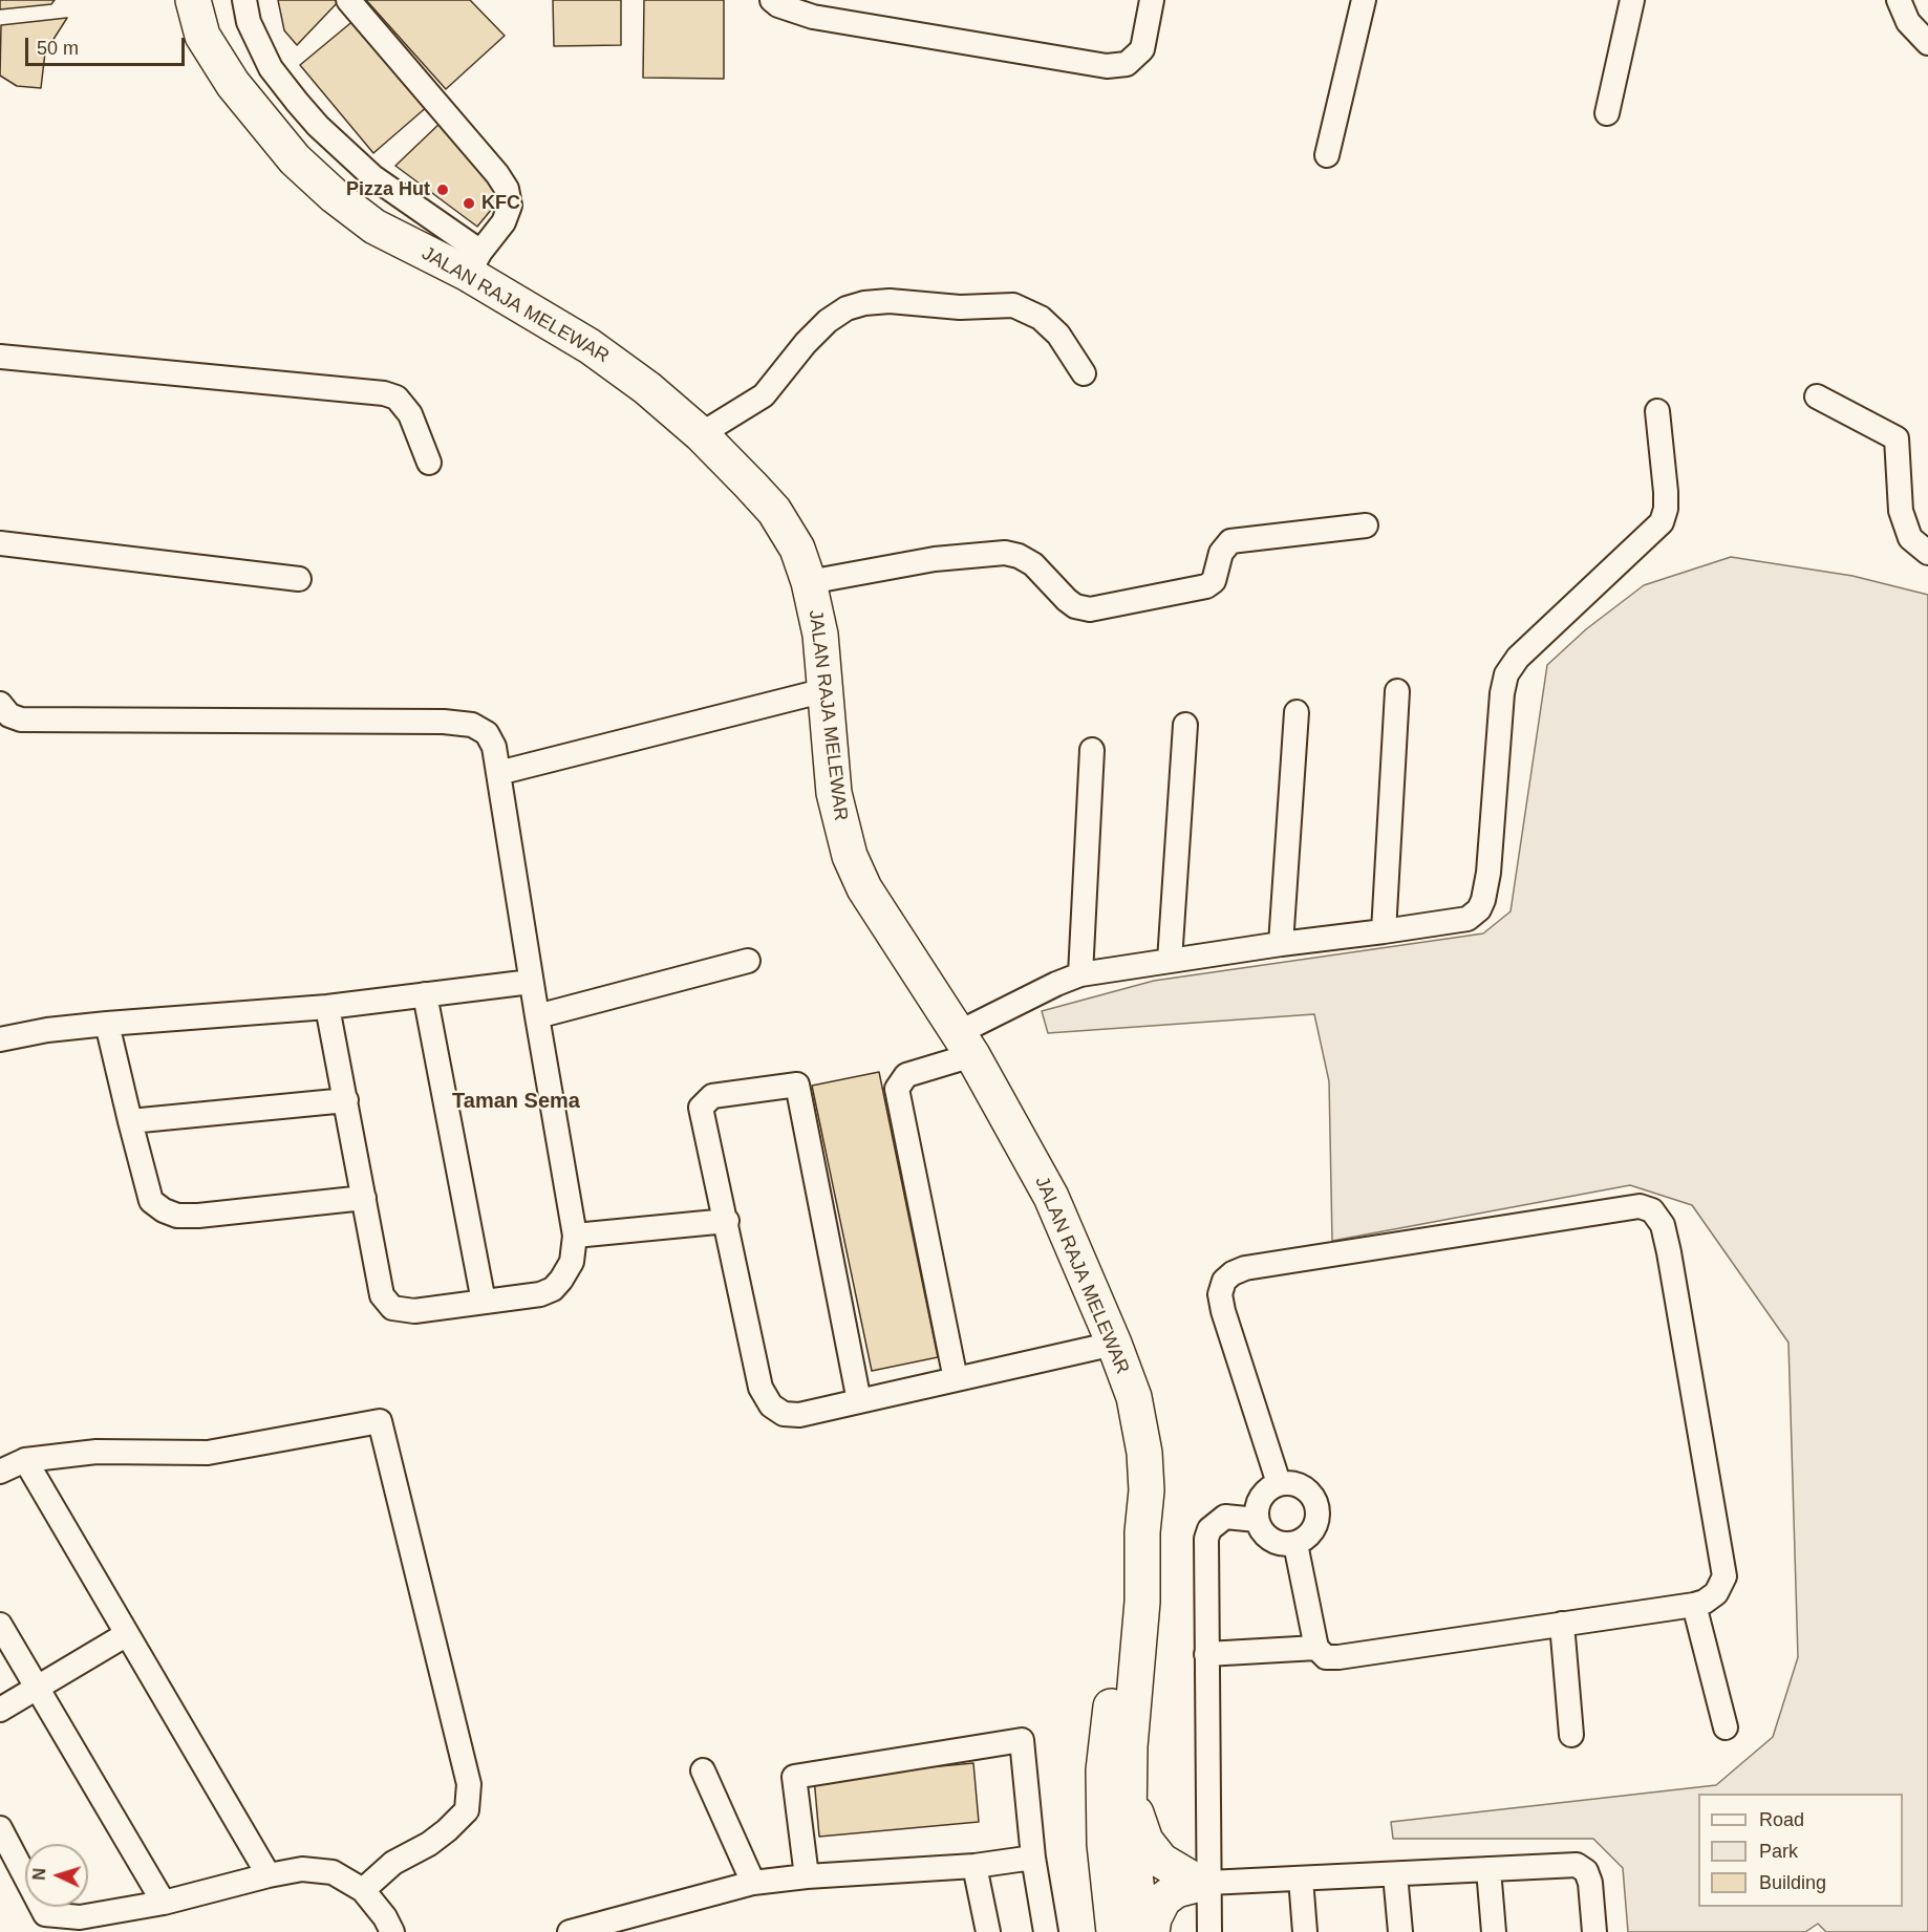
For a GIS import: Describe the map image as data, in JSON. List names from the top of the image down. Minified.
{"streets":{"highway":["JALAN RAJA MELEWAR"]},"districts":["Taman Sema"],"places":["Pizza Hut","KFC"],"legend":["Road","Park","Building"],"scale_bar":"50 m","north":"left"}
